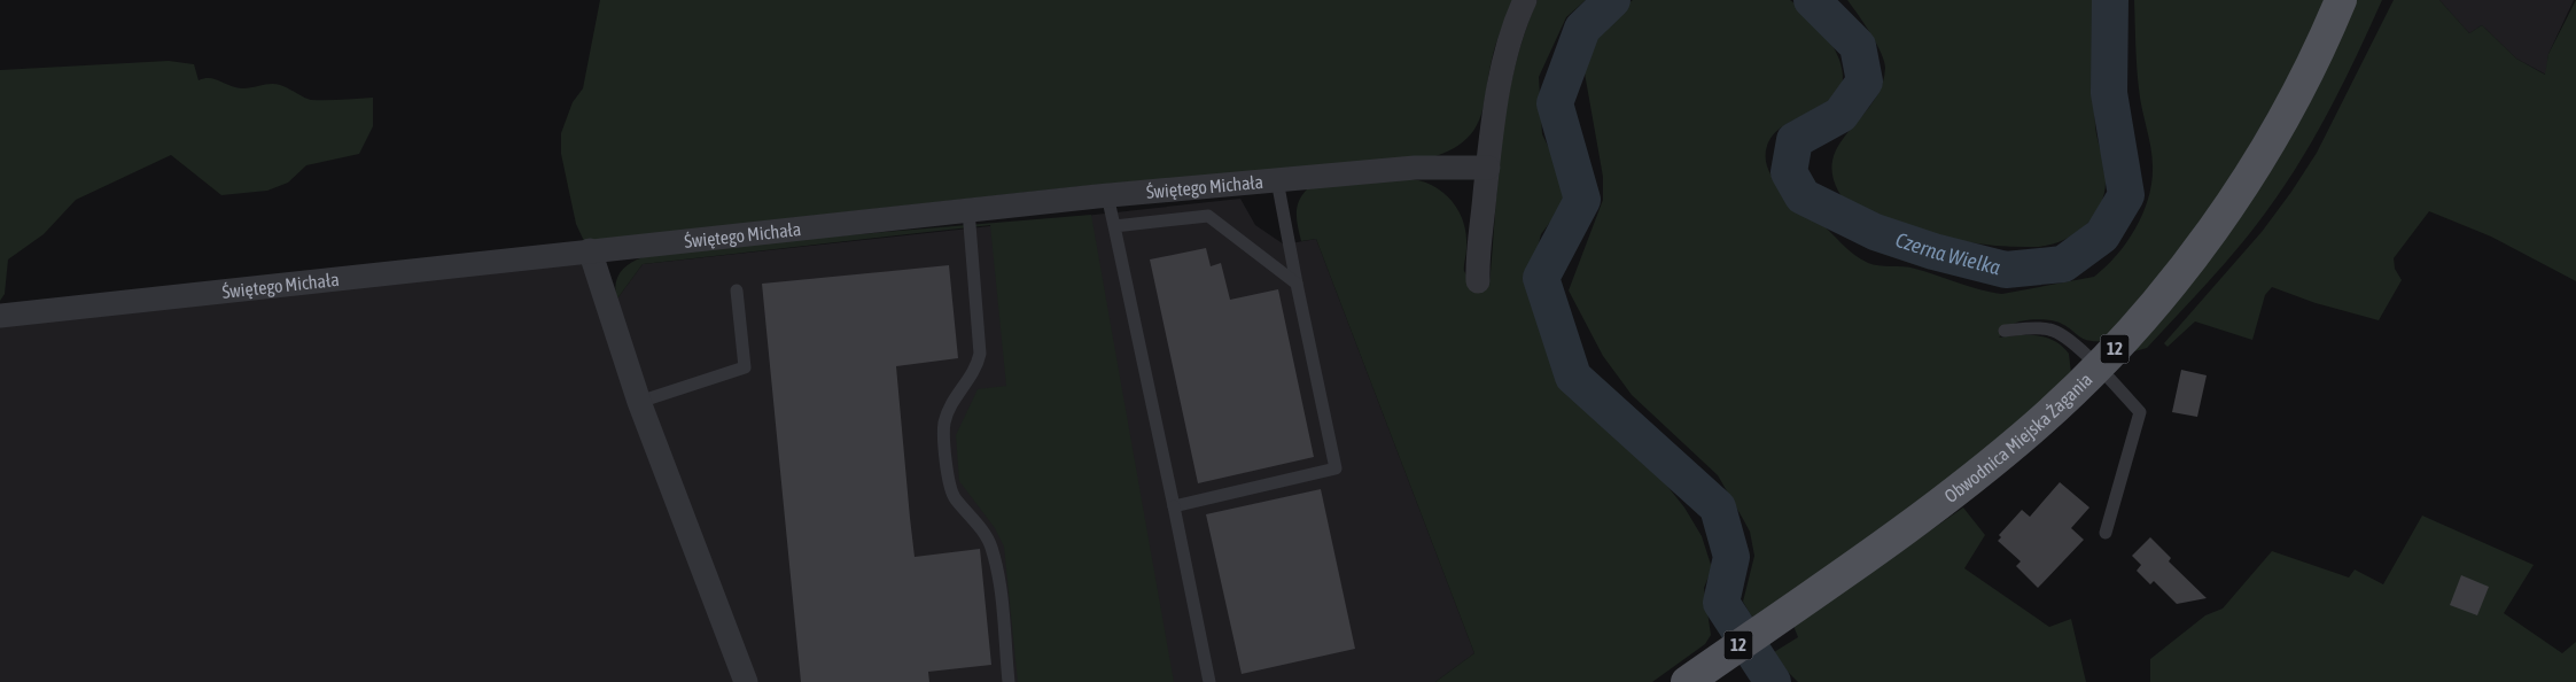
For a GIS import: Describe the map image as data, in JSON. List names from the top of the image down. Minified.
{"streets":{"main road":["12","Obwodnica Miejska Żagania"],"street":["Świętego Michała"]},"water":["Czerna Wielka"]}
